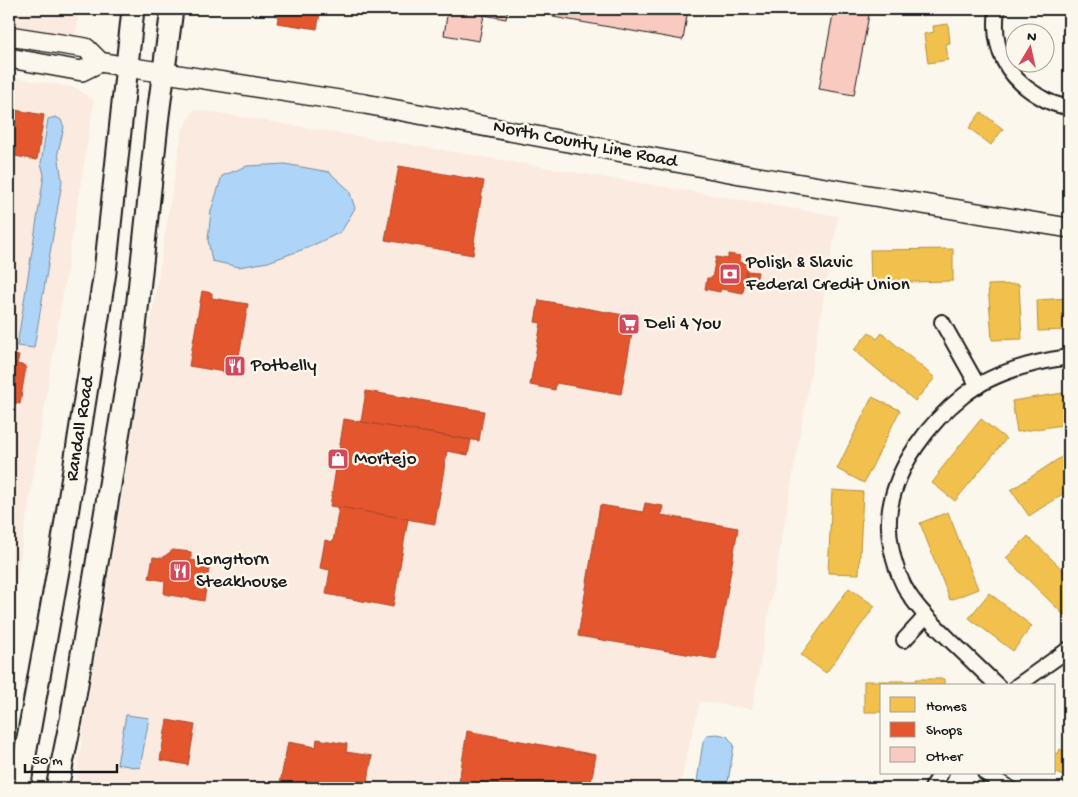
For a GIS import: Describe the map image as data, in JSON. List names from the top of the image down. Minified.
{"streets":{"main road":["Randall Road"],"street":["North County Line Road"]},"crossings":[["North County Line Road","Randall Road"]],"places":{"bank":["Polish & Slavic Federal Credit Union"],"supermarket":["Deli 4 You"],"restaurant":["Potbelly","LongHorn Steakhouse"],"shop":["Mortejo"]},"legend":["Homes","Shops","Other"],"scale_bar":"50 m","north":"top"}
